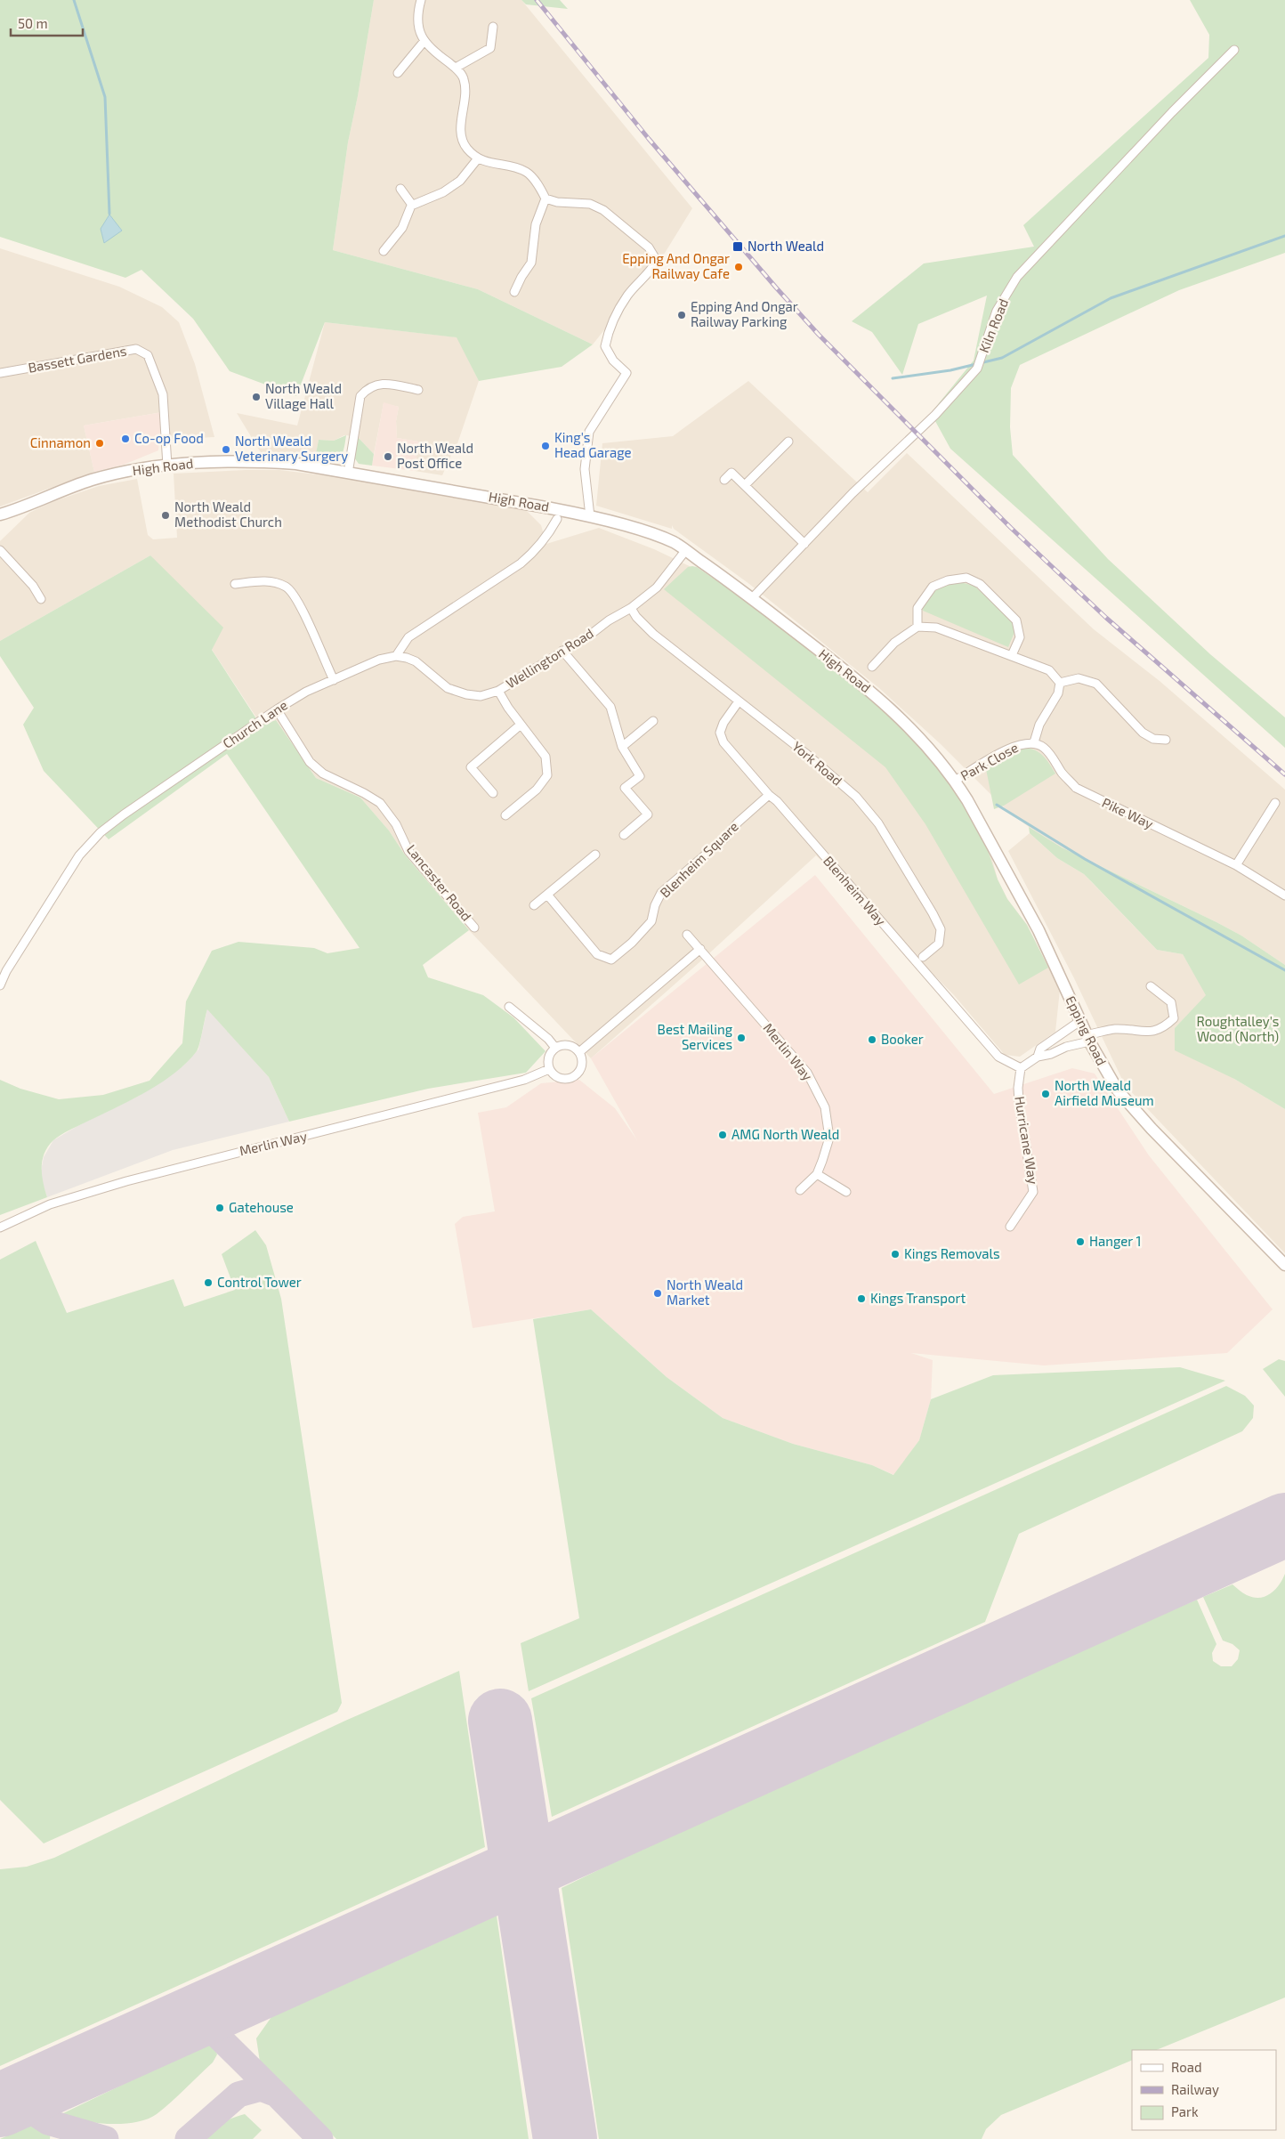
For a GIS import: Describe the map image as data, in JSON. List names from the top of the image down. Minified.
{"streets":{"main road":["High Road","Epping Road"],"street":["Kiln Road","Bassett Gardens","Wellington Road","Church Lane","Park Close","York Road","Pike Way","Blenheim Square","Lancaster Road","Blenheim Way","Merlin Way","Hurricane Way"]},"crossings":[["Kiln Road","High Road"],["Bassett Gardens","High Road"],["High Road","Wellington Road"],["High Road","Park Close"],["High Road","Epping Road"],["Wellington Road","Church Lane"],["Wellington Road","York Road"],["Church Lane","Lancaster Road"],["Park Close","Pike Way"],["Park Close","Epping Road"],["York Road","Blenheim Way"],["Blenheim Square","Blenheim Way"],["Blenheim Way","Hurricane Way"]],"parks":["Roughtalley's Wood (North)"],"places":{"transit":["North Weald"],"other":["Epping And Ongar Railway Cafe","Epping And Ongar Railway Parking","North Weald Village Hall","Co-op Food","Cinnamon","King's Head Garage","North Weald Veterinary Surgery","North Weald Post Office","North Weald Methodist Church","Best Mailing Services","Booker","North Weald Airfield Museum","AMG North Weald","Gatehouse","Hanger 1","Kings Removals","Control Tower","North Weald Market","Kings Transport"]},"legend":["Road","Railway","Park"],"scale_bar":"50 m"}
